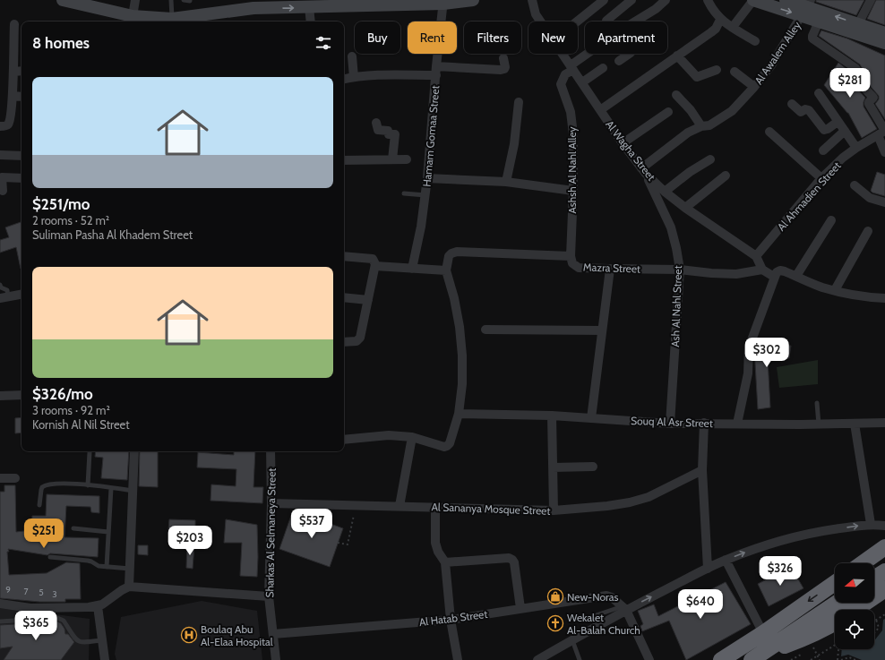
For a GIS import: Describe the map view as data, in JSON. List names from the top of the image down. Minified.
{"streets":{"street":["Al Awalem Alley","Hamam Gomaa Street","Al Wagha Street","Ashsh Al Nahl Alley","Al Ahmadien Street","Mazra Street","Ash Al Nahl Street","Souq Al Asr Street","Al Sananya Mosque Street","Sharkas Al Selmaneya Street","Al Hatab Street"]},"crossings":[["Al Awalem Alley","Al Wagha Street"],["Al Awalem Alley","Ash Al Nahl Street"],["Al Wagha Street","Ashsh Al Nahl Alley"],["Al Wagha Street","Al Ahmadien Street"],["Al Wagha Street","Ash Al Nahl Street"],["Ashsh Al Nahl Alley","Mazra Street"],["Mazra Street","Ash Al Nahl Street"],["Ash Al Nahl Street","Souq Al Asr Street"],["Al Sananya Mosque Street","Sharkas Al Selmaneya Street"],["Sharkas Al Selmaneya Street","Al Hatab Street"]],"places":{"shop":["New-Noras"],"church":["Wekalet Al-Balah Church"],"hospital":["Boulaq Abu Al-Elaa Hospital"]},"house_numbers":["9","7","5","3"],"north":"left","page":{"chip":["Buy","Rent","Filters","New","Apartment"],"heading":"8 homes","list":[{"name":"$251/mo","note":"2 rooms · 52 m² · Suliman Pasha Al Khadem Street"},{"name":"$326/mo","note":"3 rooms · 92 m² · Kornish Al Nil Street"}],"price":["$281","$302","$537","$251","$203","$326","$640","$365"]}}
